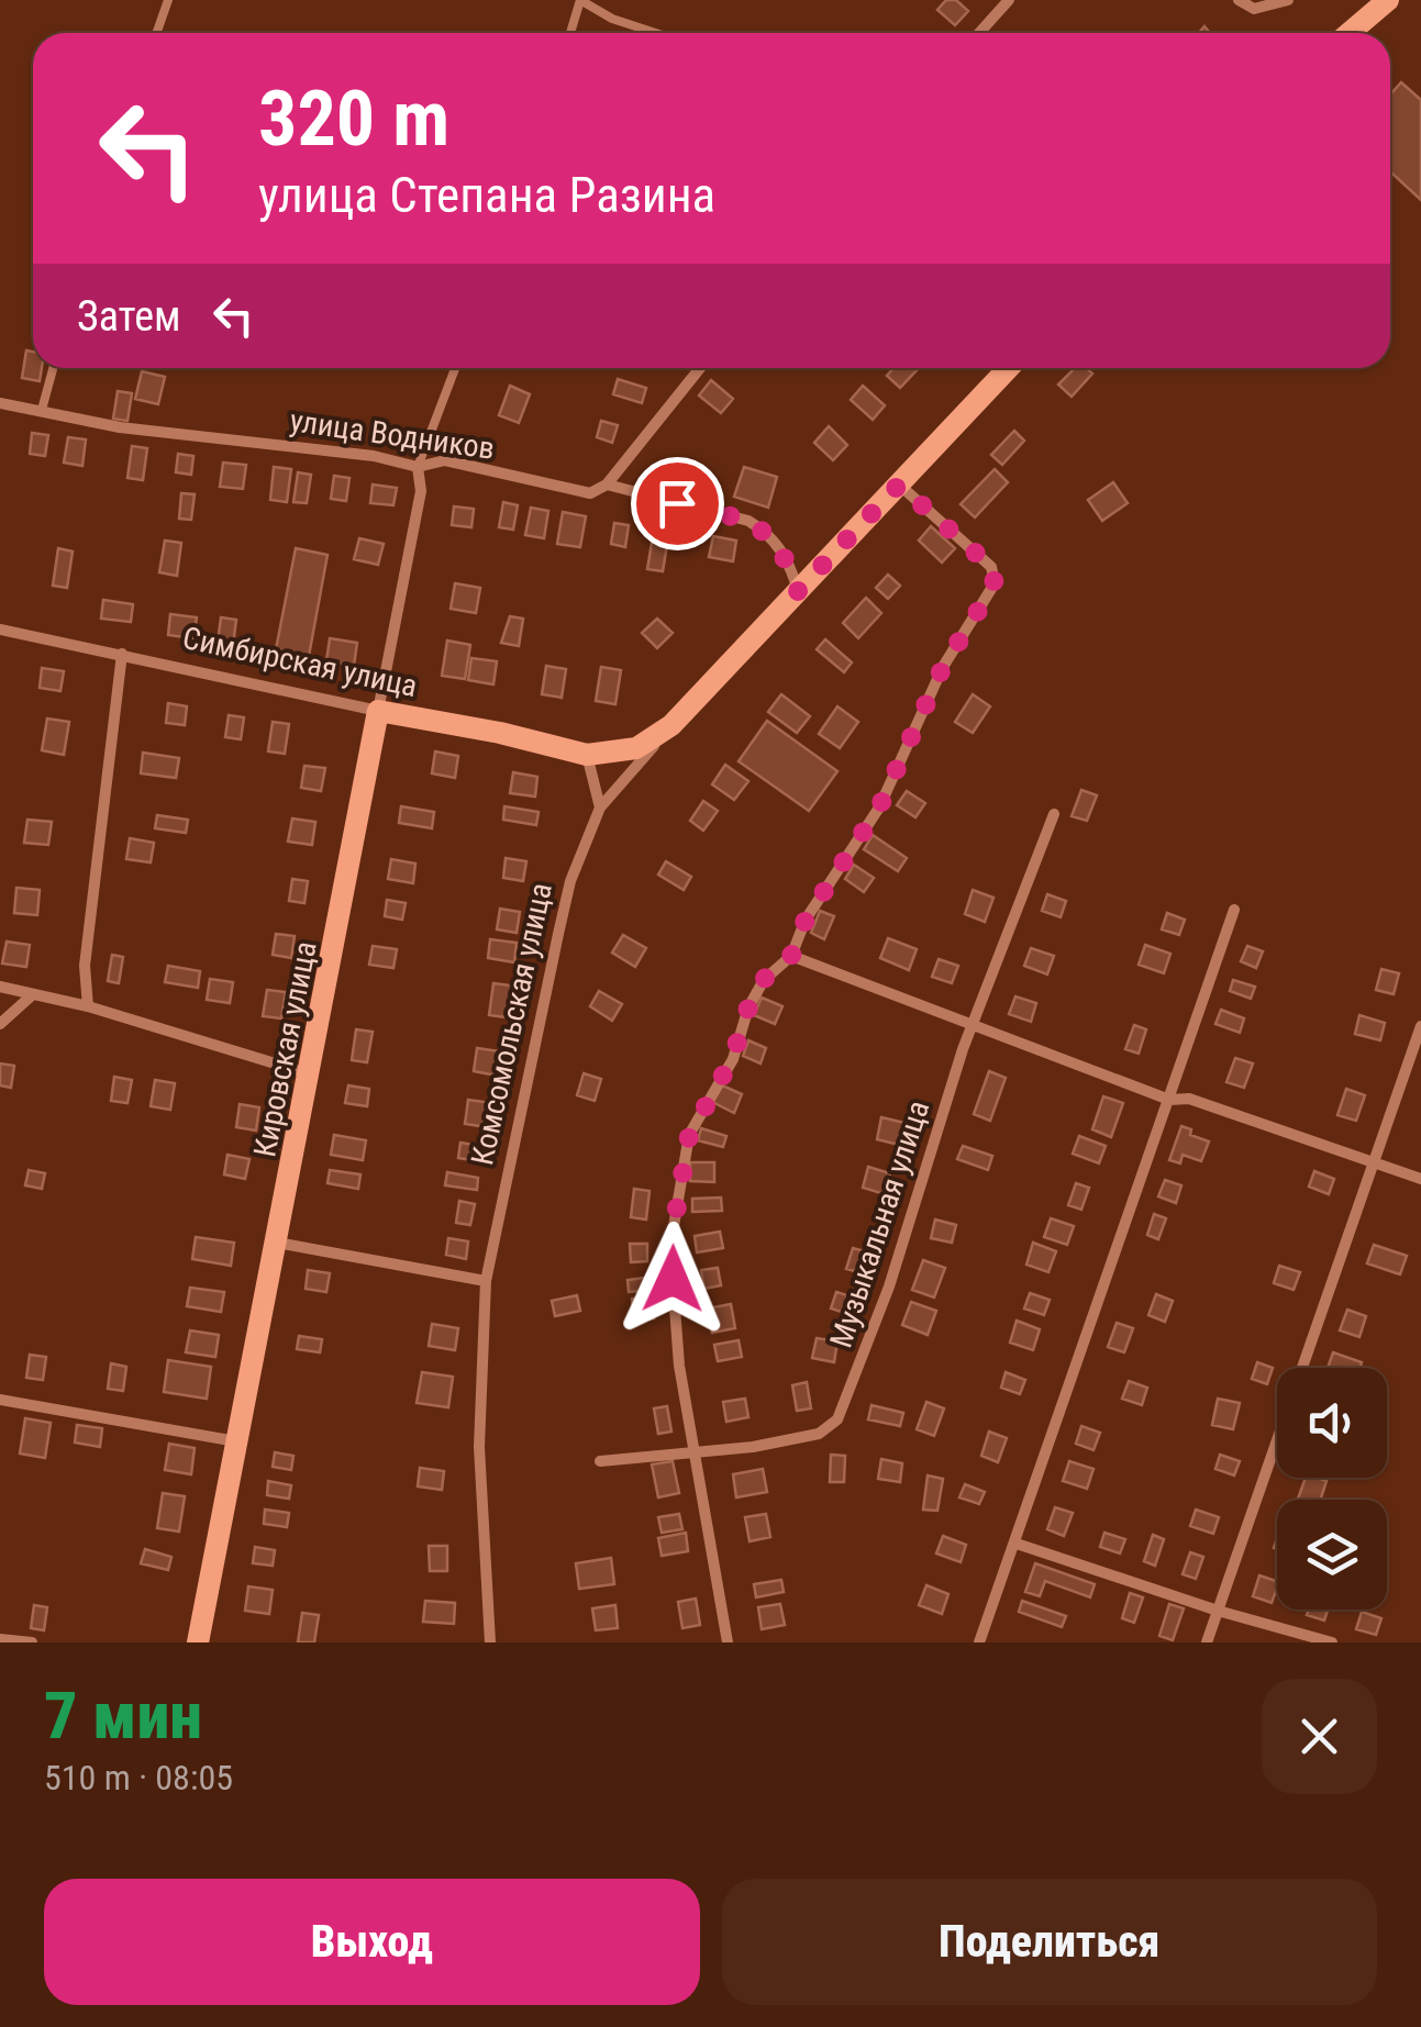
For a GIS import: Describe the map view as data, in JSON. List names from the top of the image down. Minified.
{"streets":{"main road":["Симбирская улица","Кировская улица"],"street":["улица Водников","Комсомольская улица","Музыкальная улица"]},"crossings":[["улица Водников","Кировская улица"],["Симбирская улица","Кировская улица"]],"page":{"turn":["320 m","улица Степана Разина"],"then":"Затем","heading":["7 мин","510 m · 08:05"],"buttons":["Выход","Поделиться"]}}
